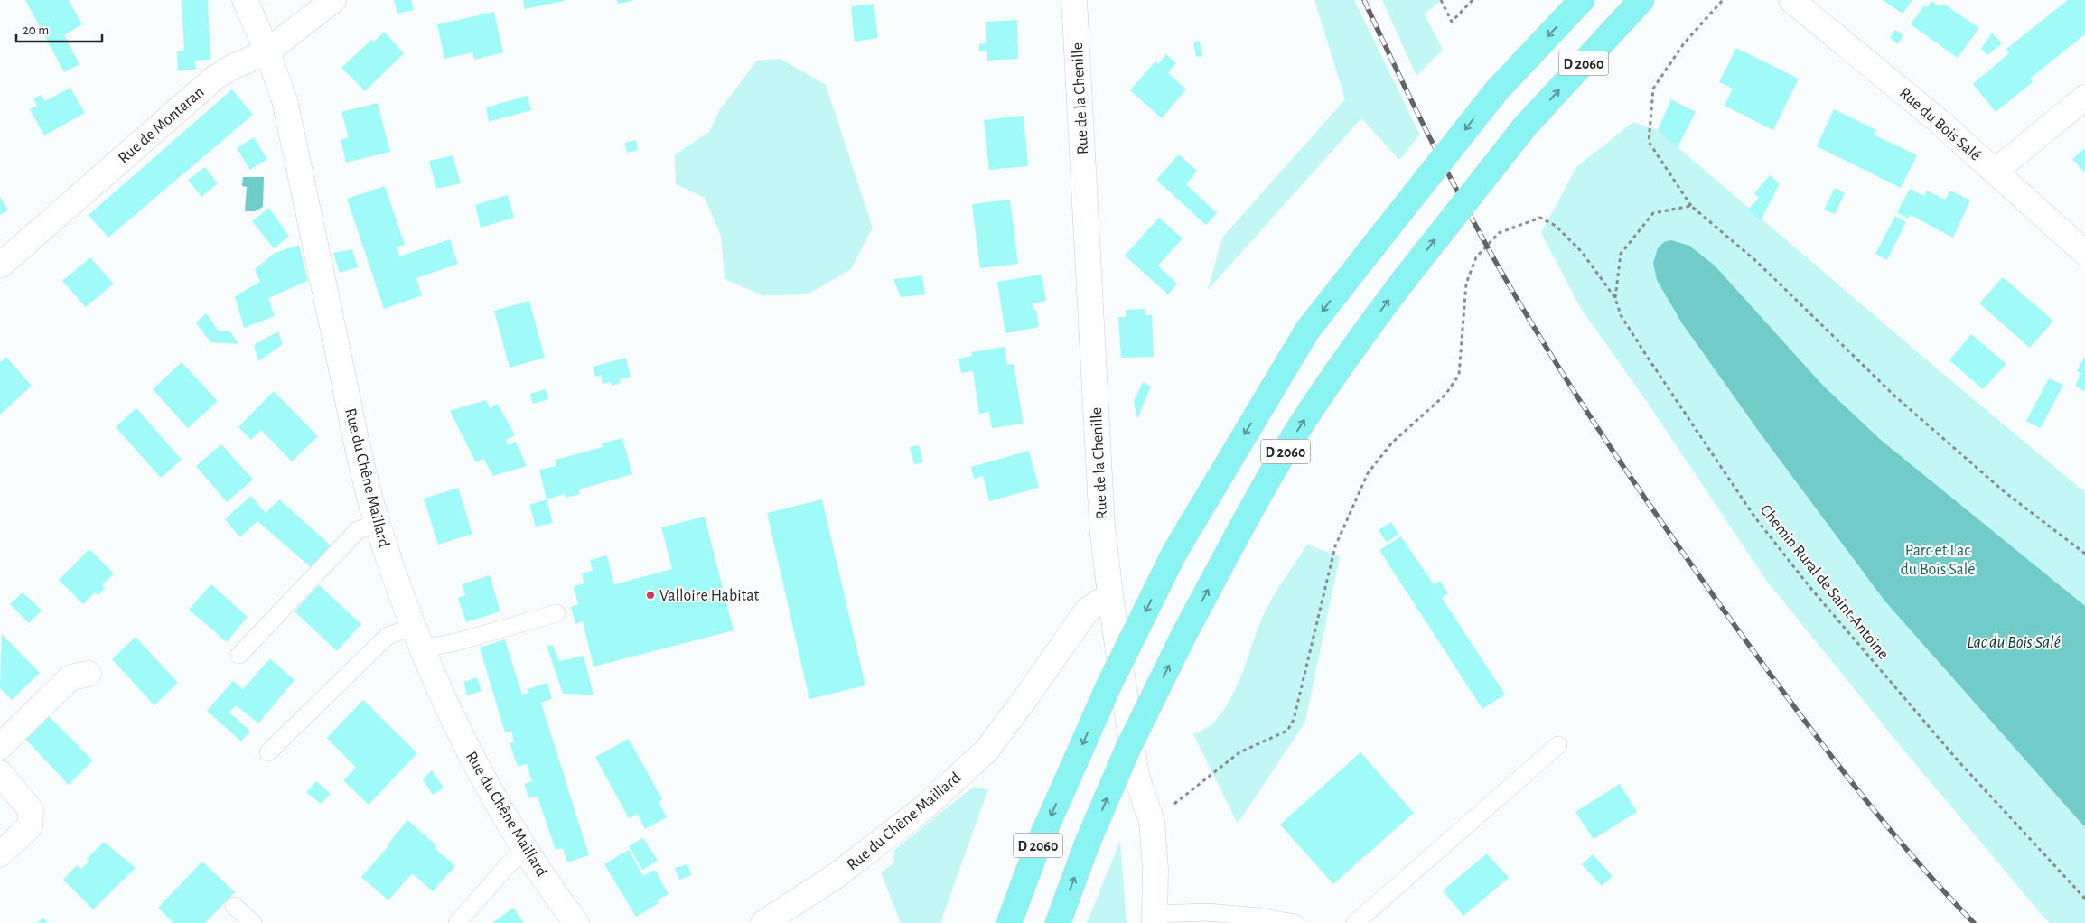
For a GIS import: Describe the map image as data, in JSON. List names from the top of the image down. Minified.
{"streets":{"main road":["D 2060"],"street":["Rue de la Chenille","Rue du Bois Salé","Rue de Montaran","Rue du Chêne Maillard"],"path":["Chemin Rural de Saint-Antoine"]},"crossings":[["Rue de la Chenille","Rue du Chêne Maillard"],["Rue de la Chenille","Chemin Rural de Saint-Antoine"],["Rue de Montaran","Rue du Chêne Maillard"]],"water":["Lac du Bois Salé"],"parks":["Parc et Lac du Bois Salé"],"places":["Valloire Habitat"],"scale_bar":"20 m"}
